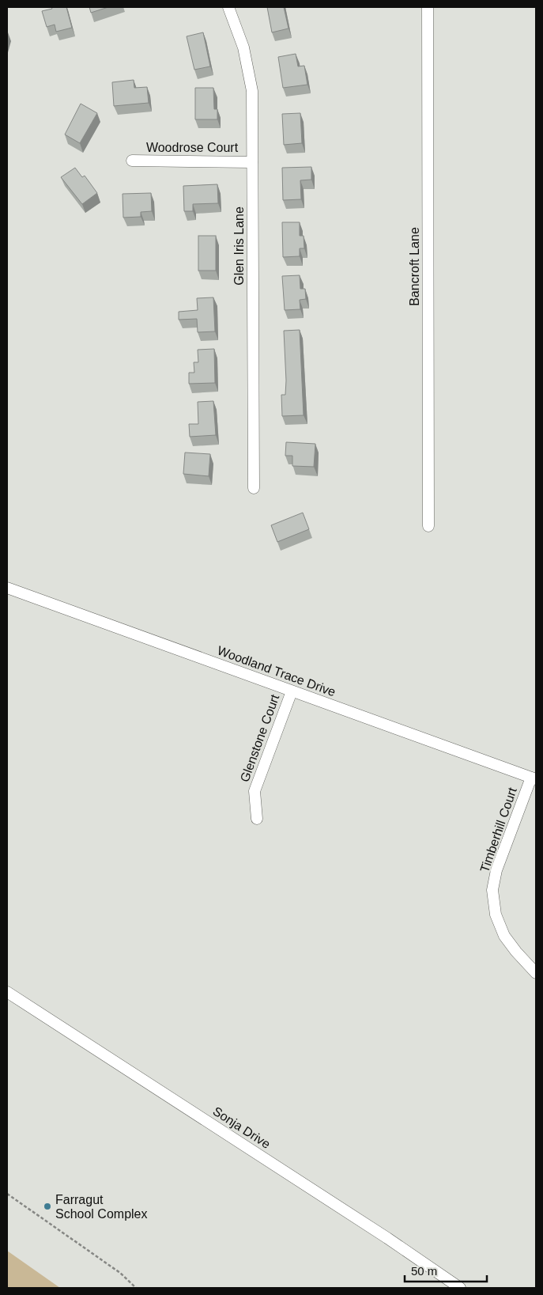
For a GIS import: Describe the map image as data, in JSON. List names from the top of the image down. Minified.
{"streets":{"street":["Woodrose Court","Glen Iris Lane","Bancroft Lane","Woodland Trace Drive","Glenstone Court","Timberhill Court","Sonja Drive"]},"crossings":[["Woodrose Court","Glen Iris Lane"],["Woodland Trace Drive","Glenstone Court"],["Woodland Trace Drive","Timberhill Court"]],"places":["Farragut School Complex"],"scale_bar":"50 m"}
